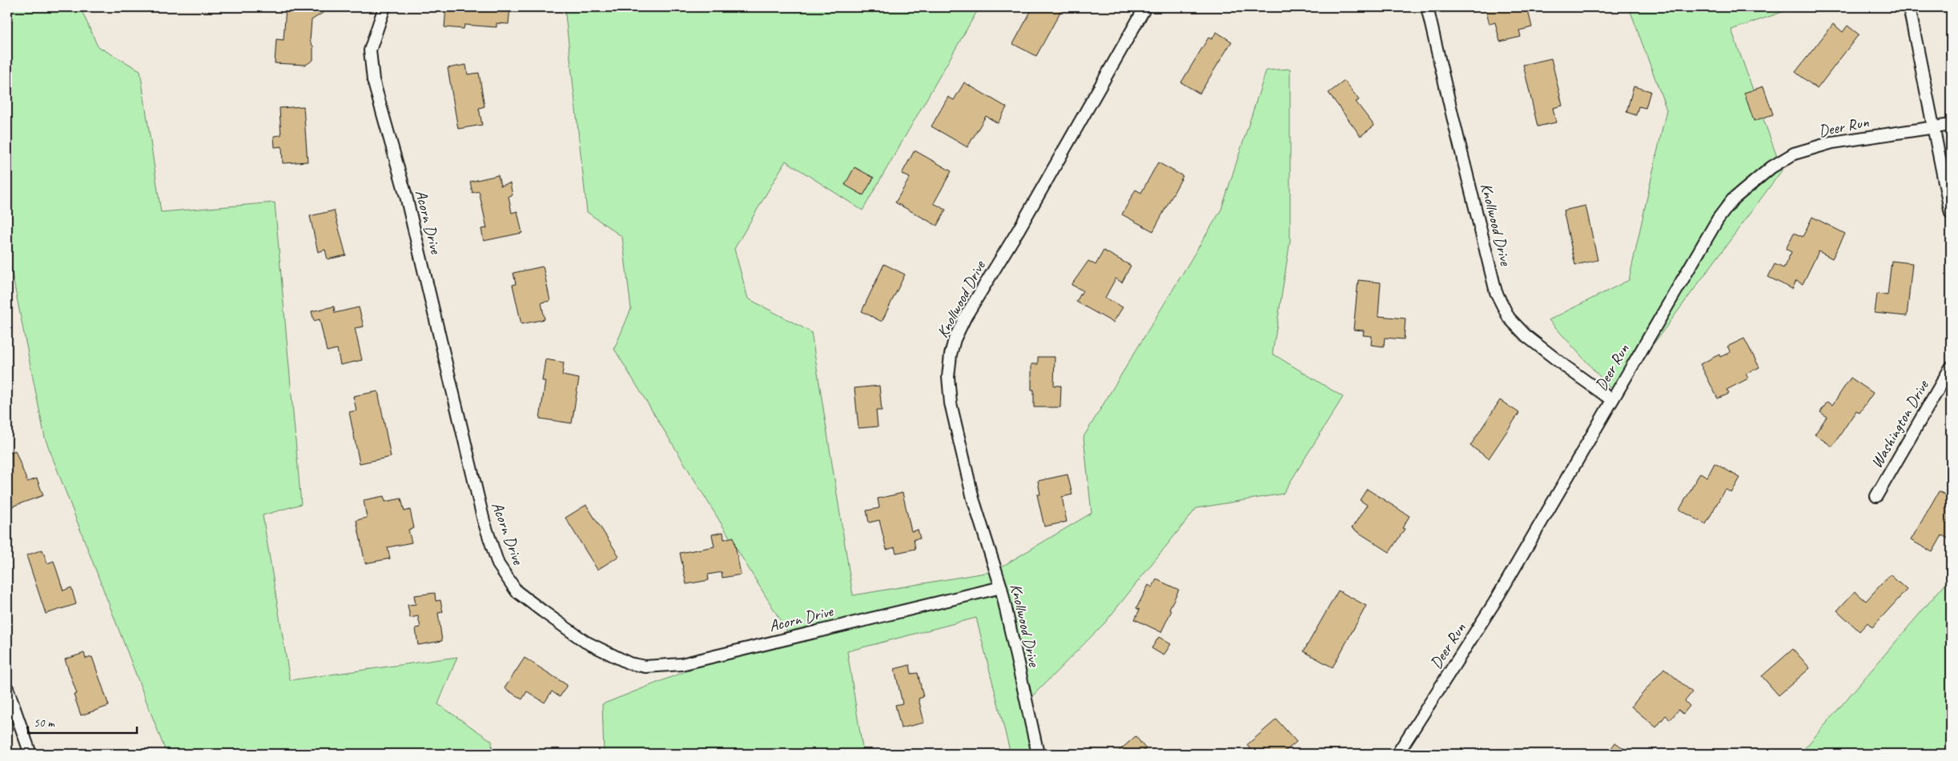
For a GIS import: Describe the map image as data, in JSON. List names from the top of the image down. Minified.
{"streets":{"street":["Deer Run","Acorn Drive","Knollwood Drive","Washington Drive"]},"crossings":[["Deer Run","Knollwood Drive"],["Acorn Drive","Knollwood Drive"]],"scale_bar":"50 m"}
